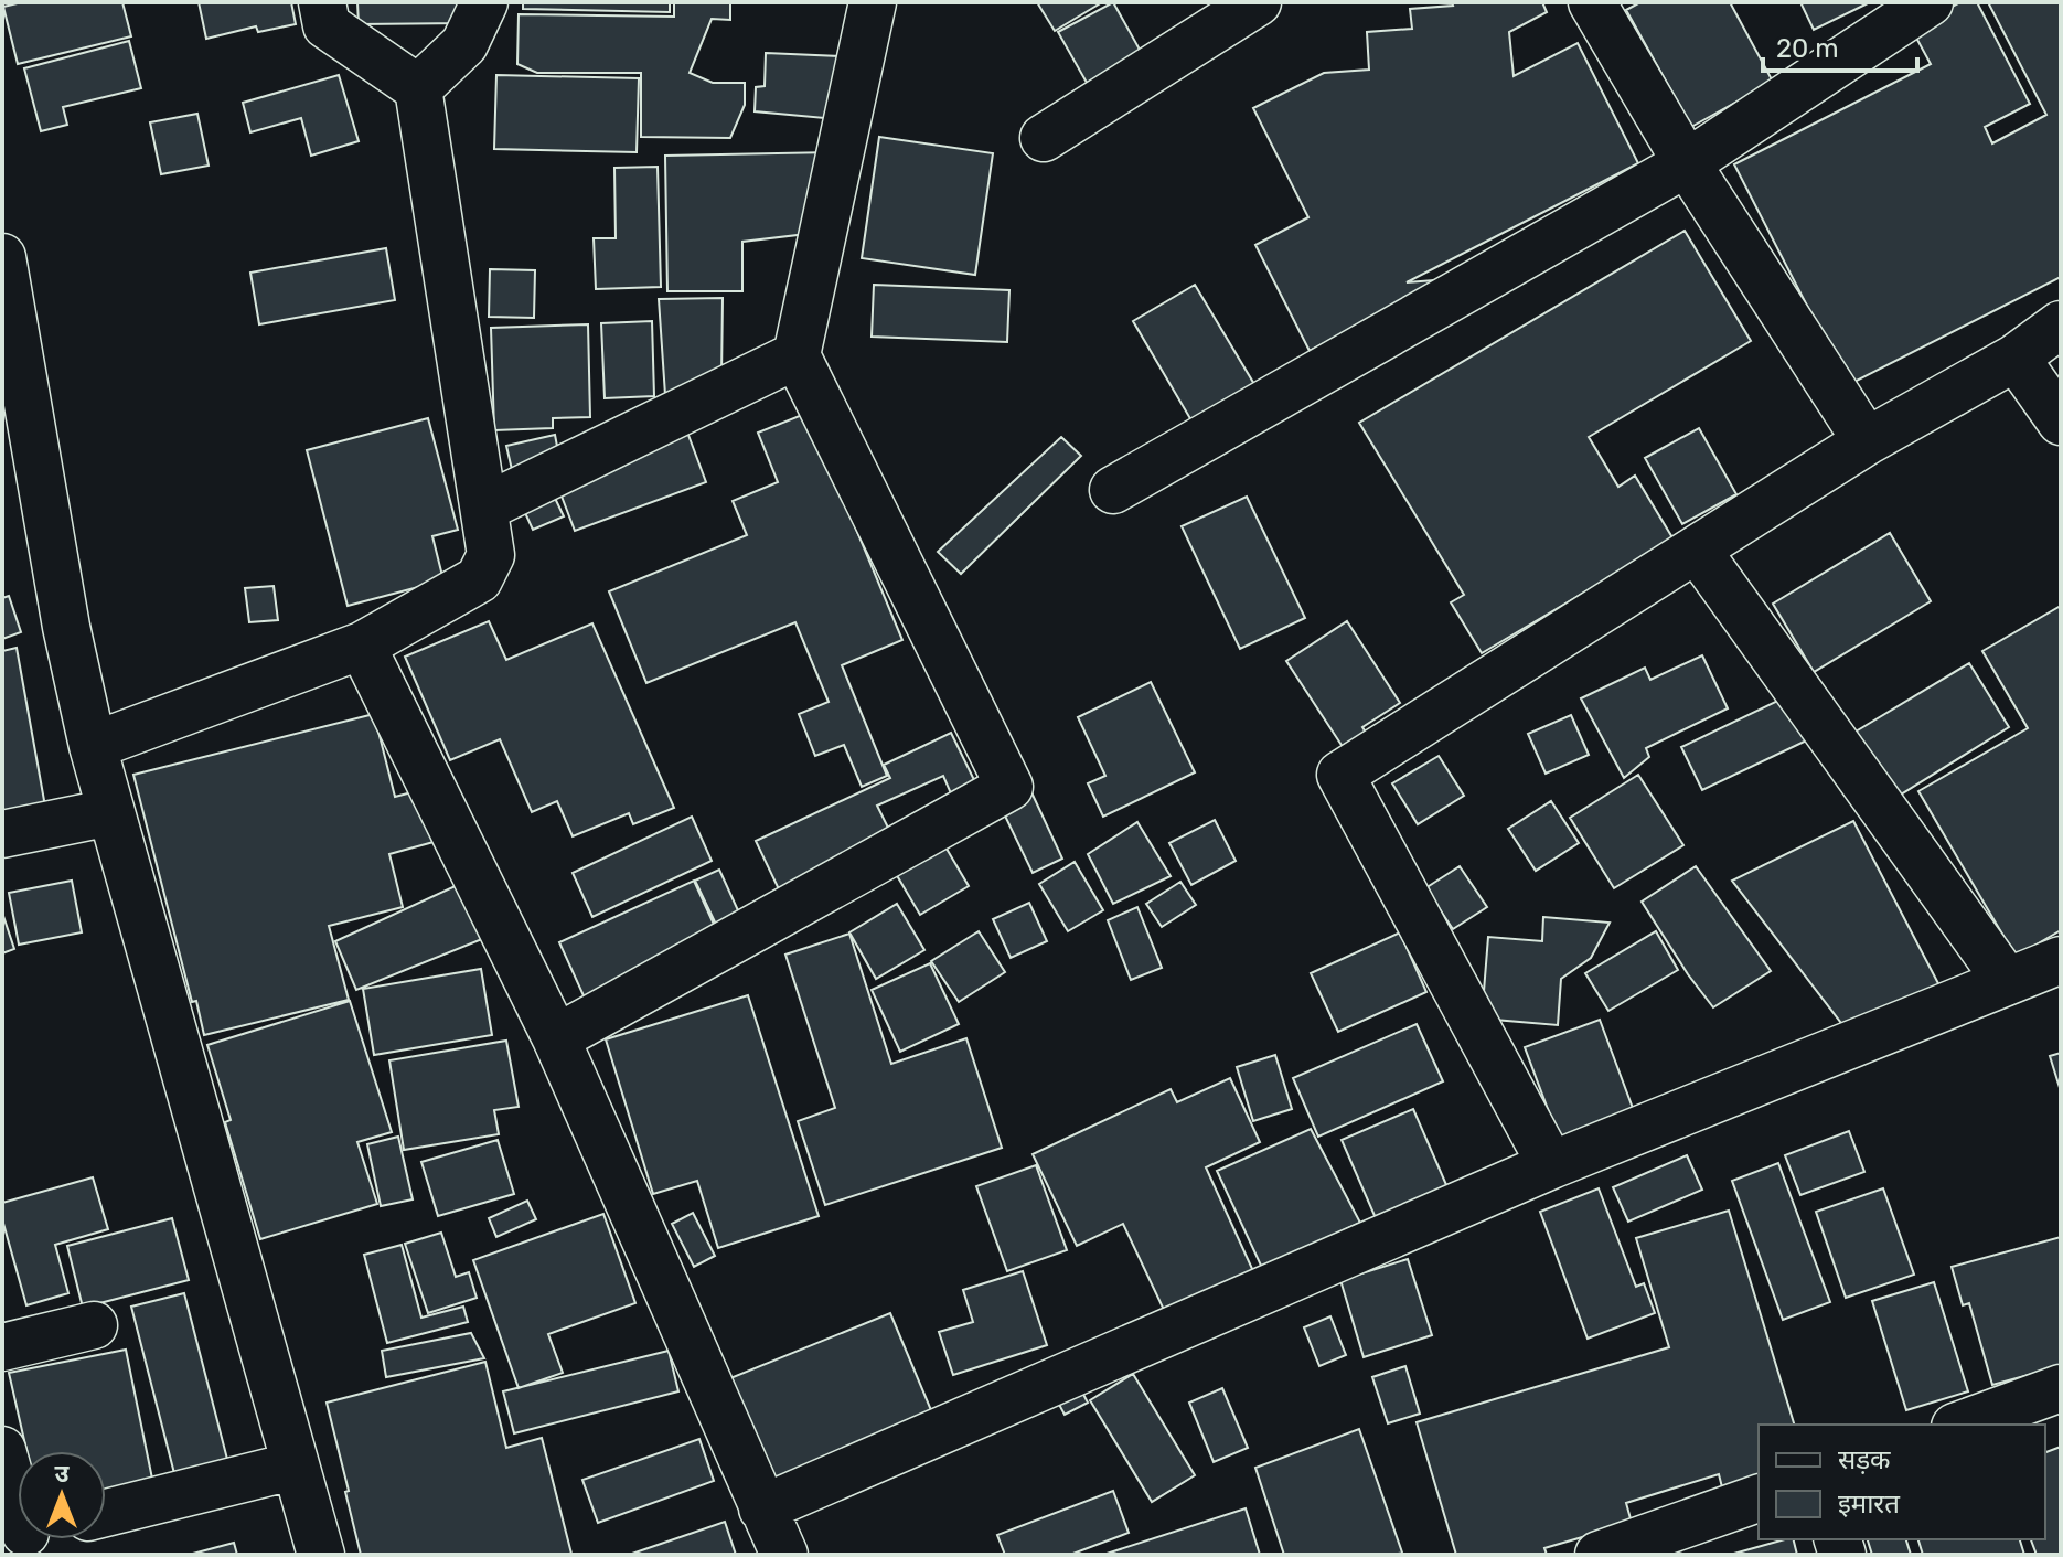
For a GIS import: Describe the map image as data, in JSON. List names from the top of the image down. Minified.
{"legend":["सड़क","इमारत"],"scale_bar":"20 m","north":"top"}
